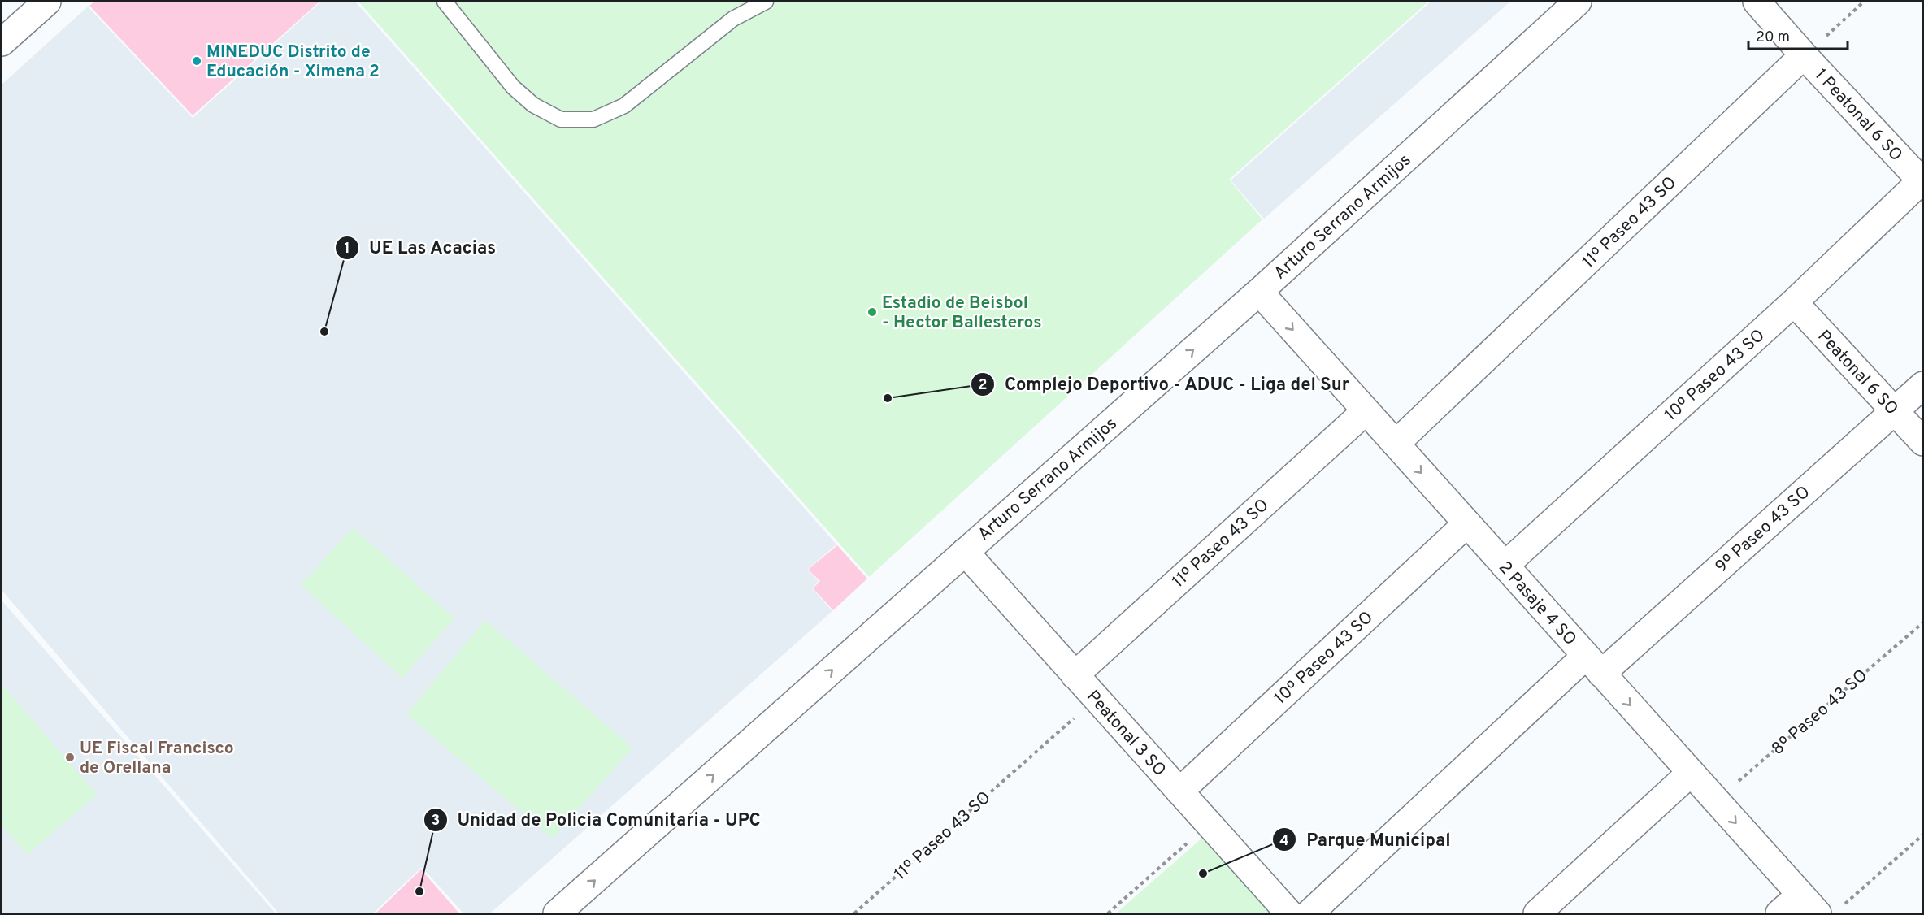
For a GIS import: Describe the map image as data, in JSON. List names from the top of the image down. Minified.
{"streets":{"street":["1 Peatonal 6 SO","Arturo Serrano Armijos","11º Paseo 43 SO","Peatonal 6 SO","10º Paseo 43 SO","9º Paseo 43 SO","2 Pasaje 4 SO","Peatonal 3 SO"],"path":["8º Paseo 43 SO"]},"crossings":[["1 Peatonal 6 SO","11º Paseo 43 SO"],["1 Peatonal 6 SO","10º Paseo 43 SO"],["Arturo Serrano Armijos","2 Pasaje 4 SO"],["Arturo Serrano Armijos","Peatonal 3 SO"],["11º Paseo 43 SO","2 Pasaje 4 SO"],["11º Paseo 43 SO","Peatonal 3 SO"],["Peatonal 6 SO","10º Paseo 43 SO"],["Peatonal 6 SO","9º Paseo 43 SO"],["10º Paseo 43 SO","2 Pasaje 4 SO"],["10º Paseo 43 SO","Peatonal 3 SO"],["9º Paseo 43 SO","2 Pasaje 4 SO"],["2 Pasaje 4 SO","8º Paseo 43 SO"]],"one_way":["Arturo Serrano Armijos","2 Pasaje 4 SO"],"places":["MINEDUC Distrito de Educación - Ximena 2","Estadio de Beisbol - Hector Ballesteros","UE Las Acacias","Complejo Deportivo - ADUC - Liga del Sur","UE Fiscal Francisco de Orellana","Parque Municipal","Unidad de Policia Comunitaria - UPC"],"scale_bar":"20 m"}
